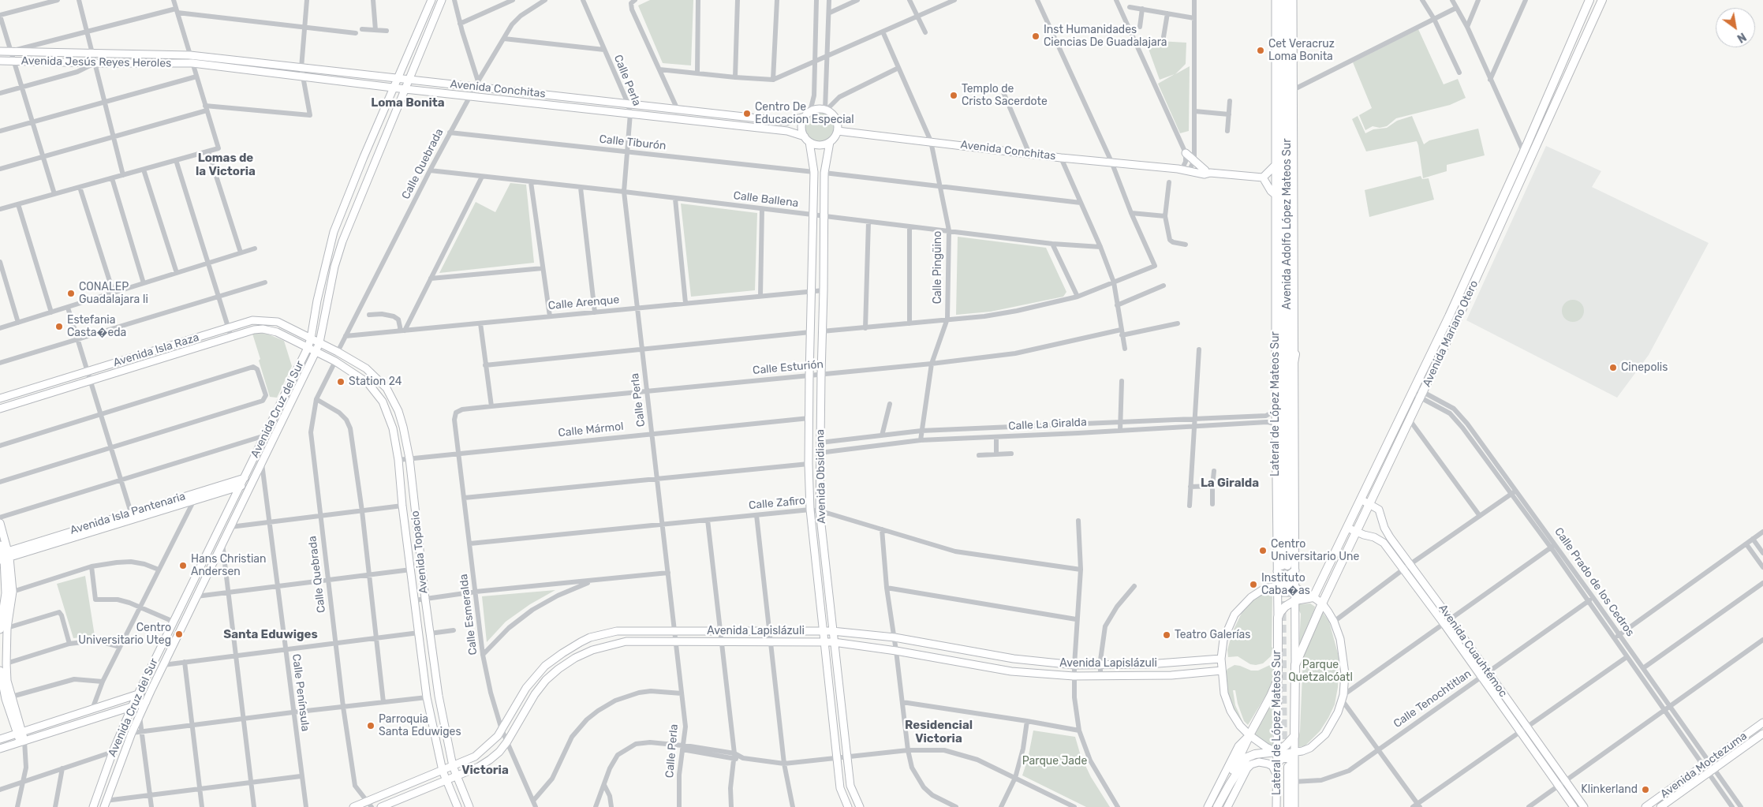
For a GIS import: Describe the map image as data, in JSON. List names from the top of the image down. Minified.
{"streets":{"main road":["Avenida Adolfo López Mateos Sur","Avenida Mariano Otero","Lateral de López Mateos Sur"],"street":["Avenida Jesús Reyes Heroles","Calle Perla","Avenida Conchitas","Calle Tiburón","Calle Quebrada","Calle Ballena","Calle Pingüino","Calle Arenque","Avenida Isla Raza","Calle Esturión","Avenida Cruz del Sur","Calle La Giralda","Calle Mármol","Avenida Obsidiana","Calle Zafiro","Avenida Isla Pantenaria","Avenida Topacio","Calle Prado de los Cedros","Calle Esmeralda","Avenida Lapislázuli","Avenida Cuauhtémoc","Calle Península","Calle Tenochtitlan","Avenida Moctezuma"]},"crossings":[["Avenida Jesús Reyes Heroles","Avenida Conchitas"],["Calle Perla","Avenida Conchitas"],["Calle Perla","Calle Tiburón"],["Calle Perla","Calle Ballena"],["Calle Perla","Calle Arenque"],["Calle Perla","Calle Esturión"],["Calle Perla","Calle Mármol"],["Calle Perla","Calle Zafiro"],["Calle Perla","Avenida Lapislázuli"],["Avenida Conchitas","Calle Quebrada"],["Avenida Conchitas","Calle Pingüino"],["Avenida Conchitas","Avenida Cruz del Sur"],["Avenida Conchitas","Avenida Obsidiana"],["Calle Tiburón","Calle Quebrada"],["Calle Tiburón","Avenida Obsidiana"],["Calle Quebrada","Calle Ballena"],["Calle Quebrada","Calle Arenque"],["Calle Quebrada","Avenida Topacio"],["Calle Quebrada","Avenida Lapislázuli"],["Calle Ballena","Calle Pingüino"],["Calle Ballena","Avenida Obsidiana"],["Avenida Adolfo López Mateos Sur","Lateral de López Mateos Sur"],["Calle Pingüino","Calle Esturión"],["Calle Pingüino","Calle La Giralda"],["Calle Arenque","Avenida Obsidiana"],["Avenida Mariano Otero","Lateral de López Mateos Sur"],["Avenida Mariano Otero","Calle Prado de los Cedros"],["Avenida Mariano Otero","Avenida Cuauhtémoc"],["Avenida Isla Raza","Avenida Cruz del Sur"],["Avenida Isla Raza","Avenida Topacio"],["Calle Esturión","Avenida Obsidiana"],["Calle Esturión","Calle Esmeralda"],["Lateral de López Mateos Sur","Calle La Giralda"],["Lateral de López Mateos Sur","Calle Tenochtitlan"],["Avenida Cruz del Sur","Avenida Isla Pantenaria"],["Avenida Cruz del Sur","Avenida Topacio"],["Avenida Cruz del Sur","Calle Península"],["Calle La Giralda","Avenida Obsidiana"],["Calle Mármol","Avenida Obsidiana"],["Calle Mármol","Avenida Topacio"],["Calle Mármol","Calle Esmeralda"],["Avenida Obsidiana","Calle Zafiro"],["Avenida Obsidiana","Avenida Lapislázuli"],["Calle Zafiro","Calle Esmeralda"],["Avenida Topacio","Avenida Lapislázuli"],["Calle Prado de los Cedros","Calle Tenochtitlan"],["Calle Prado de los Cedros","Avenida Moctezuma"],["Calle Esmeralda","Avenida Lapislázuli"],["Avenida Cuauhtémoc","Calle Tenochtitlan"]],"districts":["Loma Bonita","Lomas de la Victoria","La Giralda","Santa Eduwiges","Residencial Victoria","Victoria"],"parks":["Parque Quetzalcóatl","Parque Jade"],"places":["Inst Humanidades Ciencias De Guadalajara","Cet Veracruz Loma Bonita","Templo de Cristo Sacerdote","Centro De Educacion Especial","CONALEP Guadalajara Ii","Estefania Casta�eda","Cinepolis","Station 24","Centro Universitario Une","Hans Christian Andersen","Instituto Caba�as","Centro Universitario Uteg","Teatro Galerías","Parroquia Santa Eduwiges","Klinkerland"],"north":"bottom right"}
